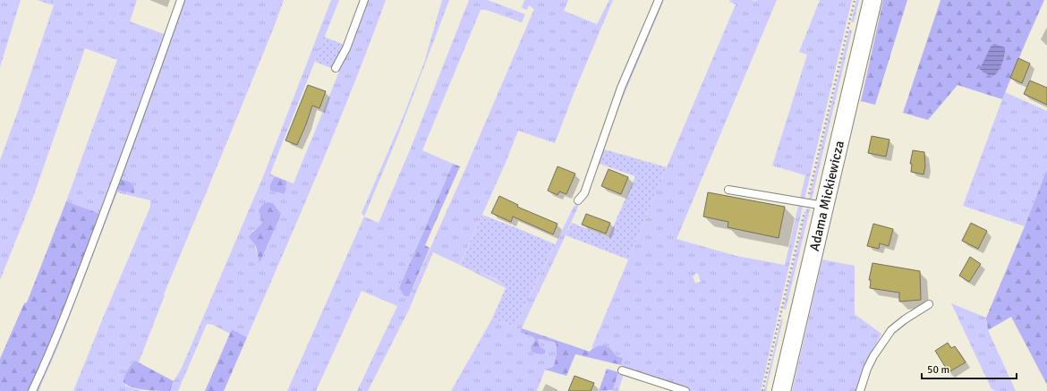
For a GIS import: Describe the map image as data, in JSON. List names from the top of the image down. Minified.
{"streets":{"street":["Adama Mickiewicza"]},"scale_bar":"50 m"}
